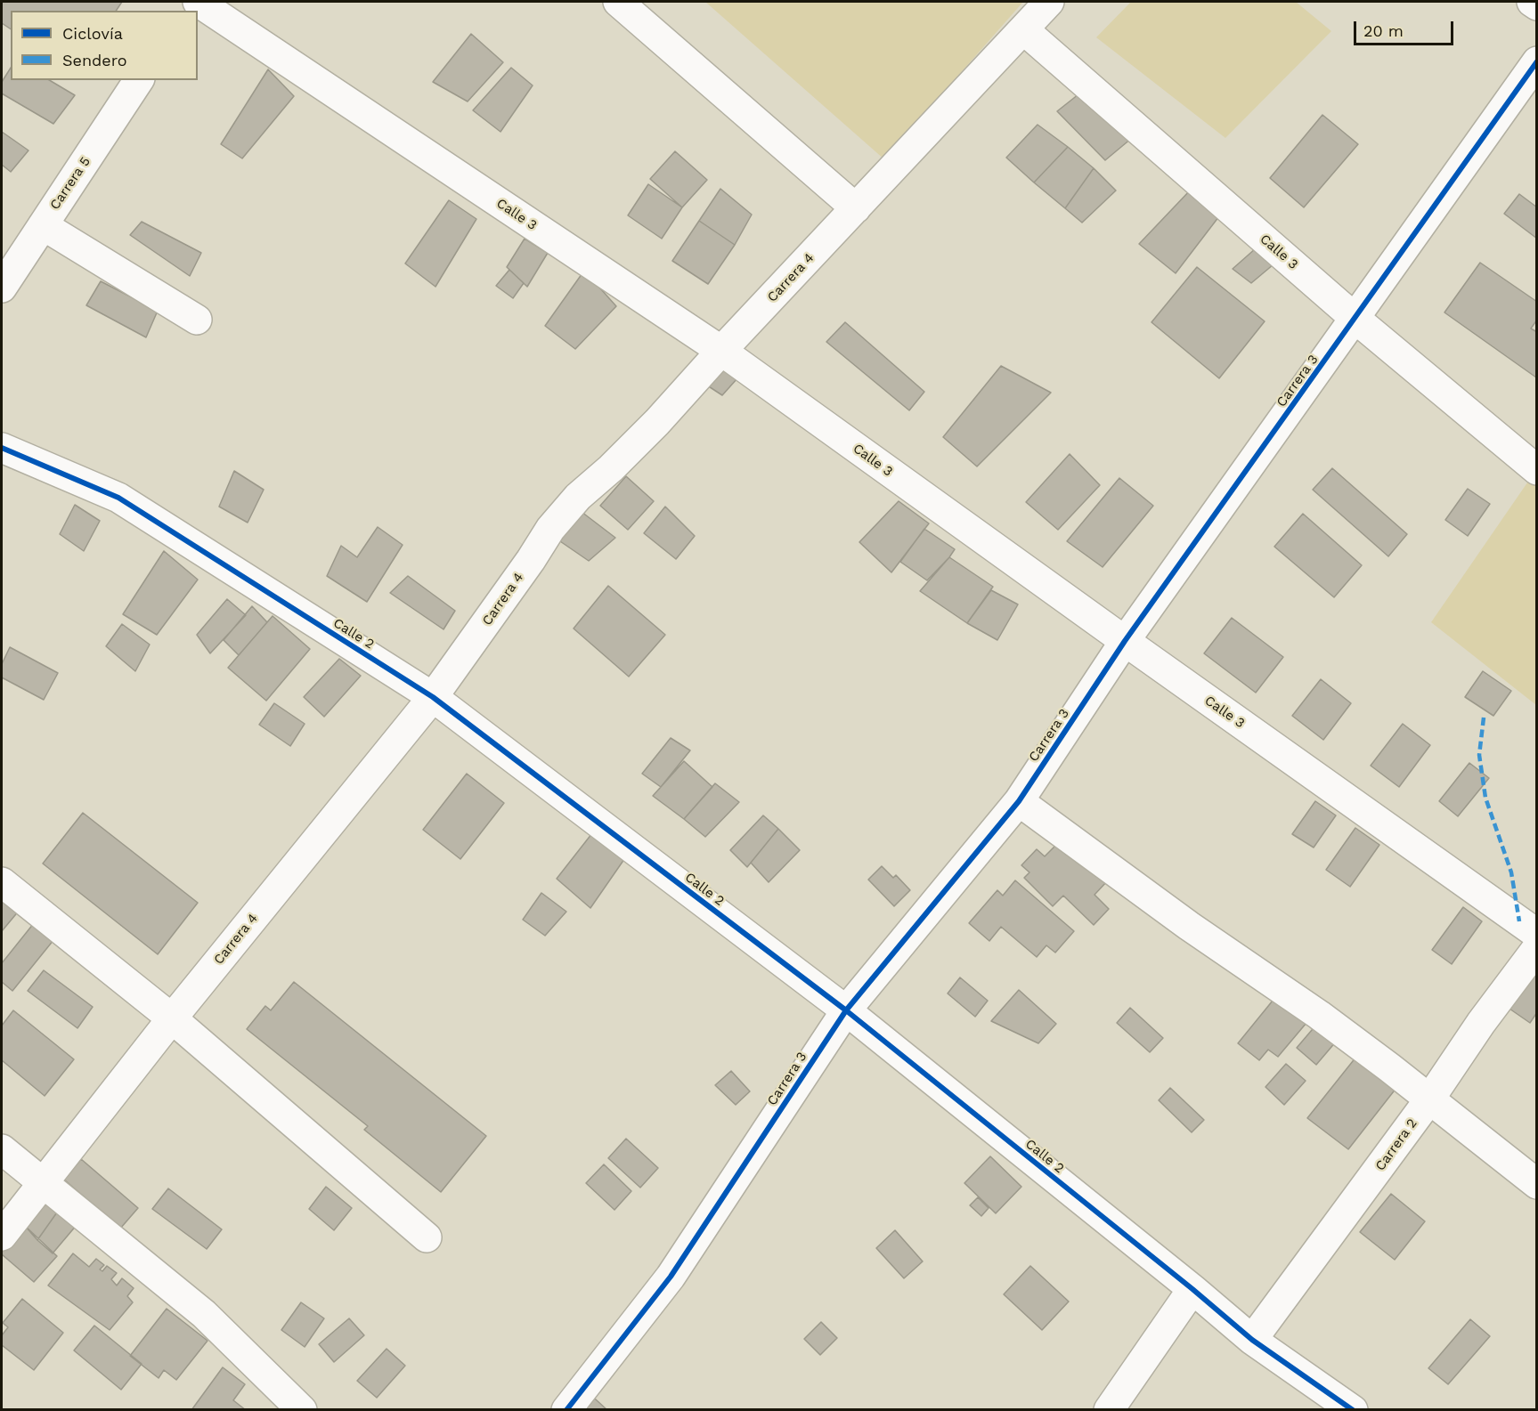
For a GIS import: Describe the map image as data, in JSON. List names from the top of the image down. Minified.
{"streets":{"street":["Carrera 5","Calle 3","Carrera 4","Carrera 3","Calle 2","Carrera 2"]},"crossings":[["Calle 3","Carrera 4"],["Calle 3","Carrera 3"],["Carrera 4","Calle 2"],["Carrera 3","Calle 2"],["Calle 2","Carrera 2"]],"legend":["Ciclovía","Sendero"],"scale_bar":"20 m"}
